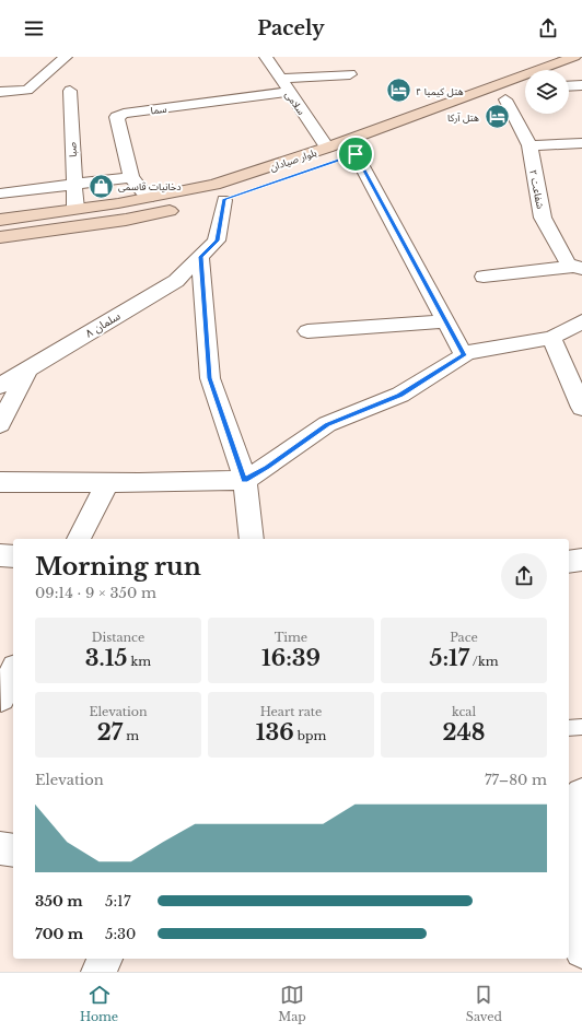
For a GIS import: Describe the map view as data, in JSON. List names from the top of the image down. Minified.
{"streets":{"main road":["بلوار صیادان"],"street":["سلامی","سما","صبا","شفاعت ۲","سلمان ۸"]},"crossings":[["سلامی","سما"],["سلامی","بلوار صیادان"],["سما","بلوار صیادان"],["صبا","بلوار صیادان"]],"places":{"hotel":["هتل کیمیا ۴","هتل آرکا"],"shop":["دخانیات قاسمی"]},"page":{"header":"Pacely","heading":["Morning run","09:14 · 9 × 350 m"],"stats":[["Distance","3.15 km"],["Time","16:39"],["Pace","5:17 /km"],["Elevation","27 m"],["Heart rate","136 bpm"],["kcal","248"]],"chart":["Elevation","77–80 m"],"list":[{"name":"350 m","note":"5:17"},{"name":"700 m","note":"5:30"}],"tabs":["Home","Map","Saved"]}}
